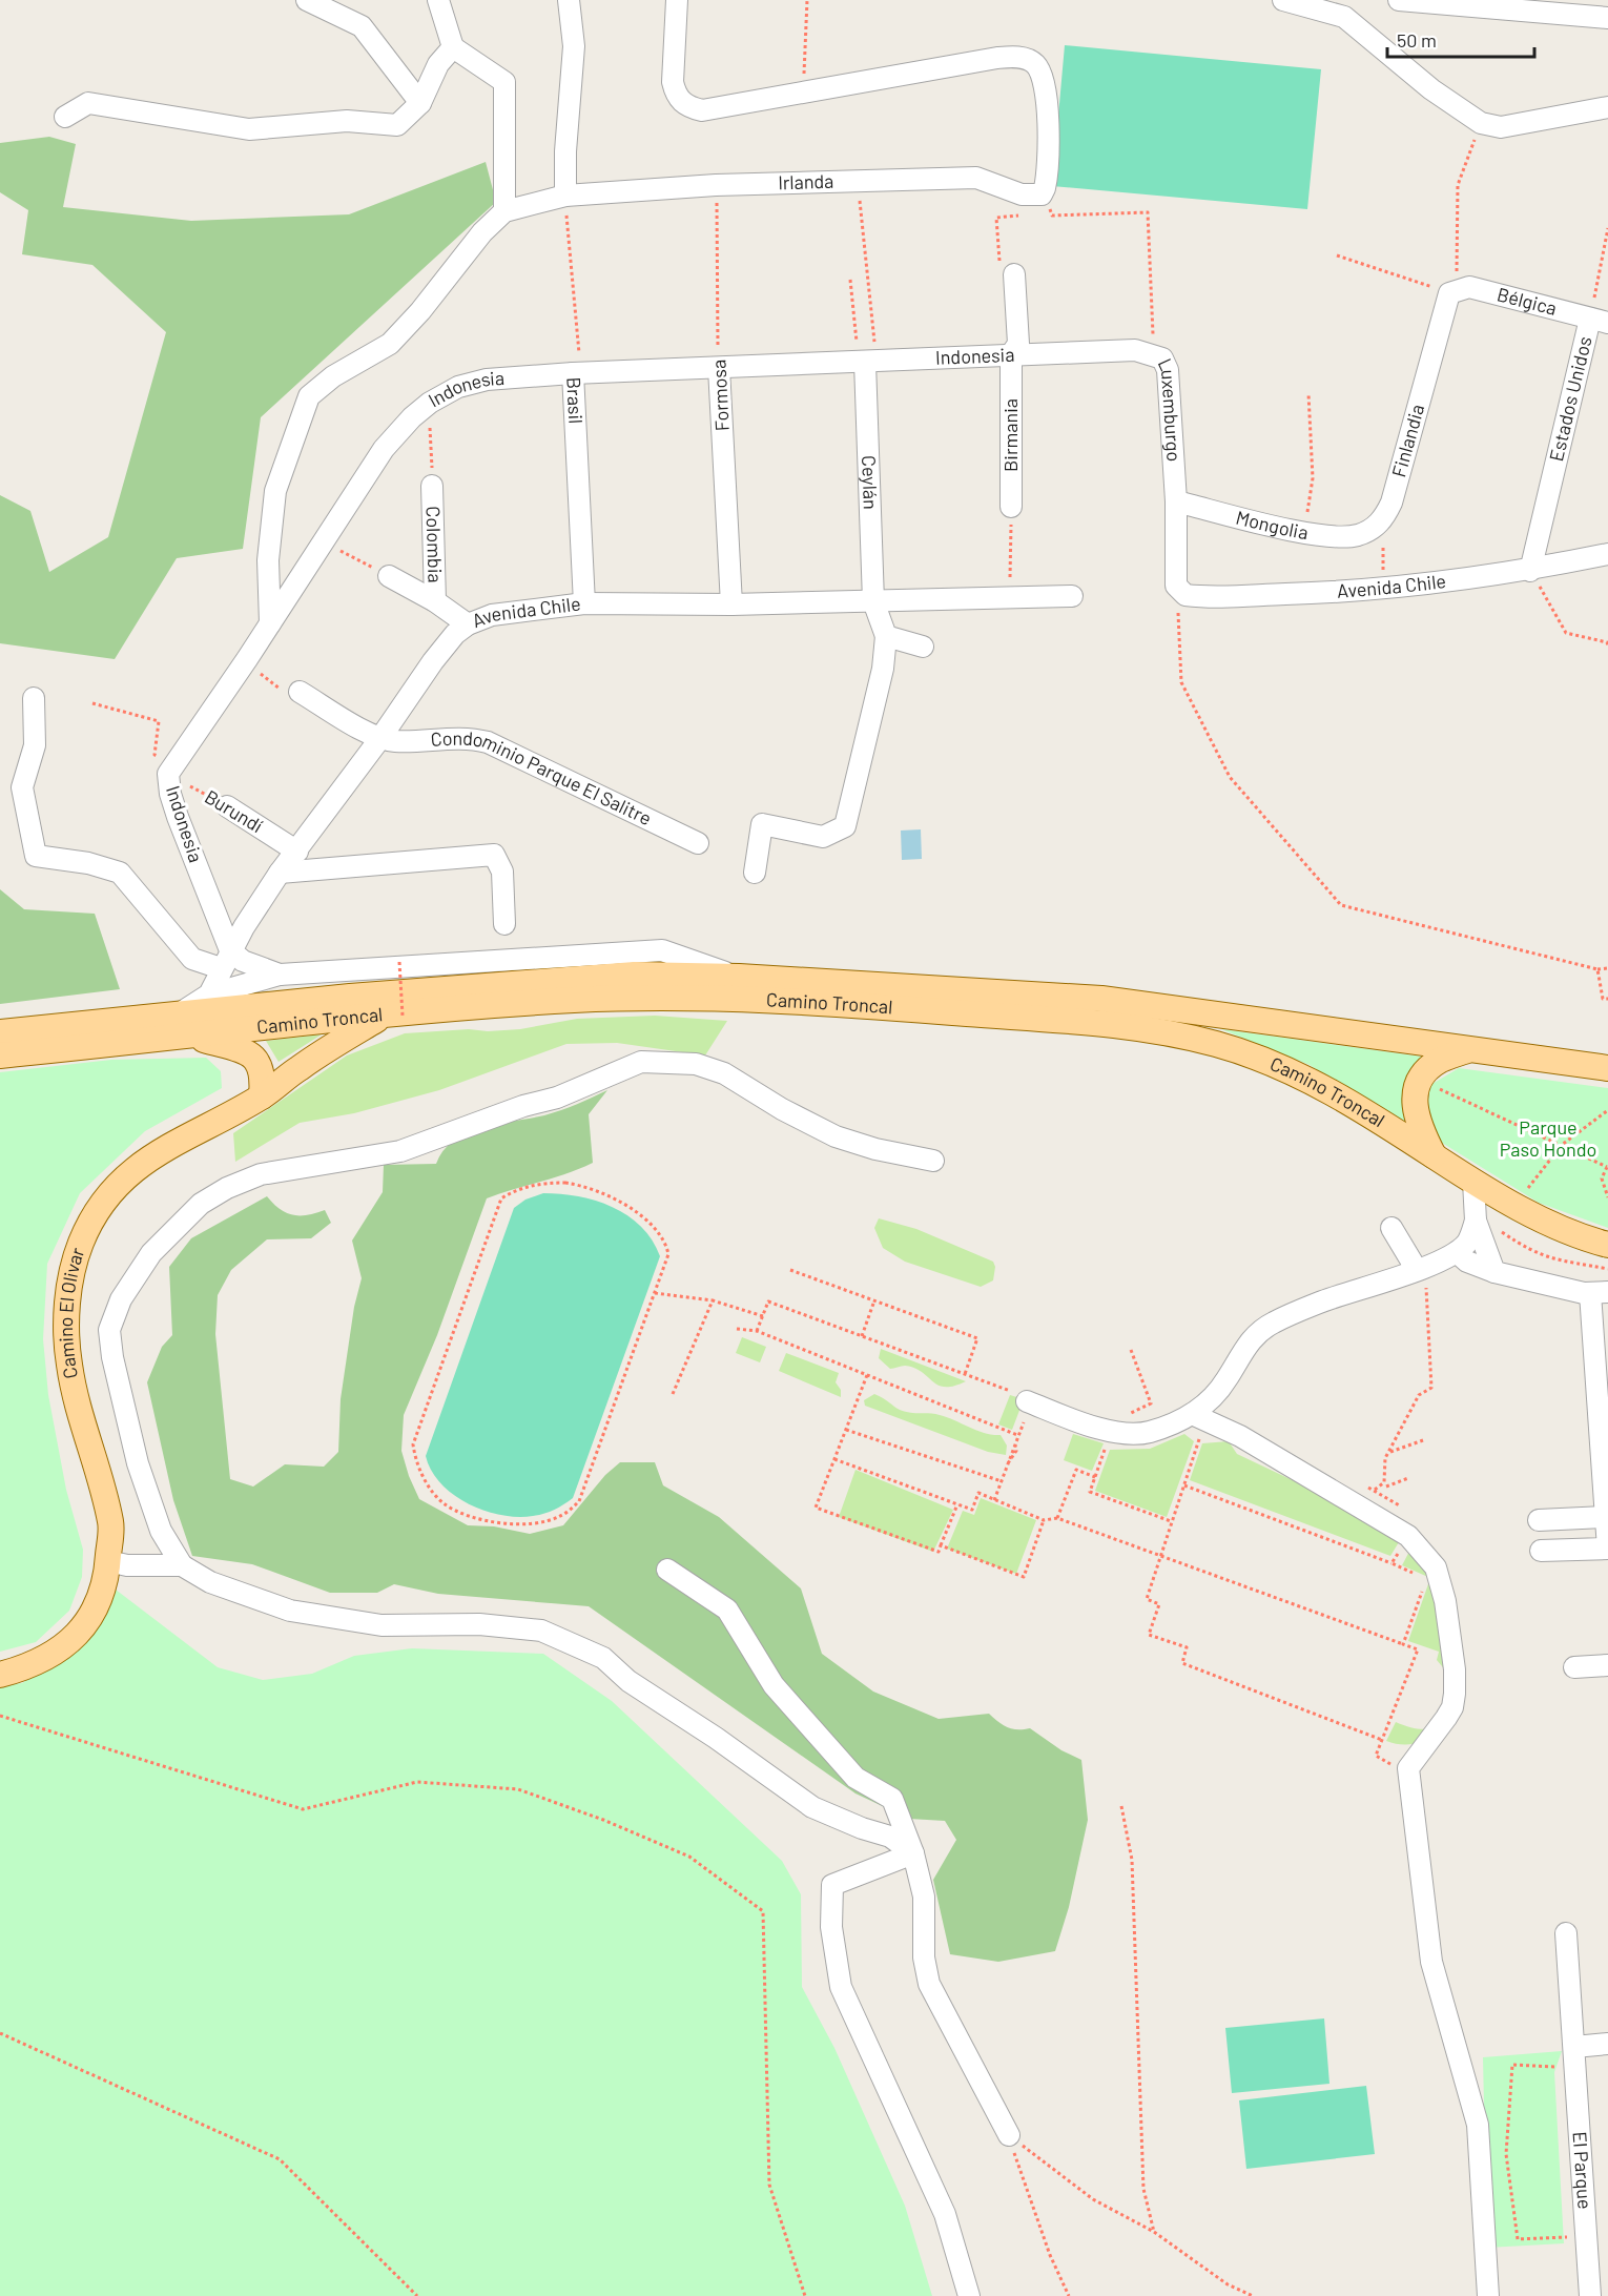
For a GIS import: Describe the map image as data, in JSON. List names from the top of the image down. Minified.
{"streets":{"main road":["Camino Troncal","Camino El Olivar"],"street":["Irlanda","Bélgica","Indonesia","Formosa","Brasil","Estados Unidos","Luxemburgo","Birmania","Finlandia","Ceylán","Mongolia","Colombia","Avenida Chile","Condominio Parque El Salitre","Burundí","El Parque"]},"crossings":[["Irlanda","Formosa"],["Irlanda","Brasil"],["Irlanda","Luxemburgo"],["Bélgica","Estados Unidos"],["Bélgica","Finlandia"],["Indonesia","Formosa"],["Indonesia","Brasil"],["Indonesia","Luxemburgo"],["Indonesia","Birmania"],["Indonesia","Ceylán"],["Indonesia","Avenida Chile"],["Indonesia","Burundí"],["Indonesia","Camino Troncal"],["Formosa","Avenida Chile"],["Brasil","Avenida Chile"],["Estados Unidos","Avenida Chile"],["Luxemburgo","Mongolia"],["Luxemburgo","Avenida Chile"],["Finlandia","Mongolia"],["Ceylán","Avenida Chile"],["Avenida Chile","Condominio Parque El Salitre"],["Avenida Chile","Burundí"],["Avenida Chile","Camino Troncal"],["Camino Troncal","Camino El Olivar"]],"parks":["Parque Paso Hondo"],"scale_bar":"50 m"}
